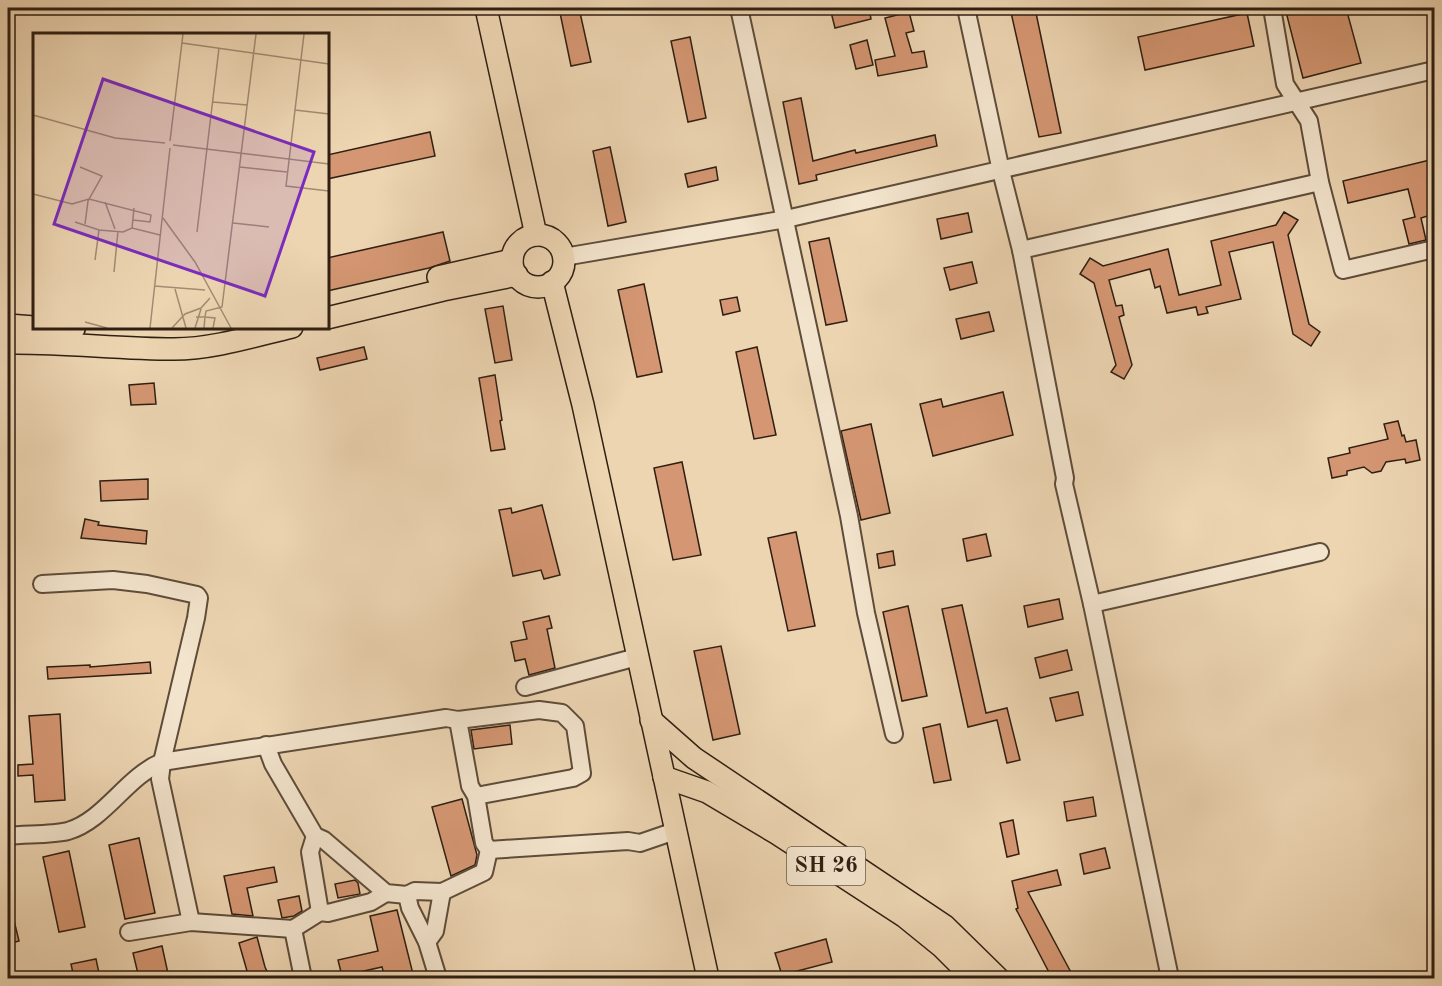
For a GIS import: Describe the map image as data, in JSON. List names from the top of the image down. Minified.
{"streets":{"main road":["SH 26"]}}
